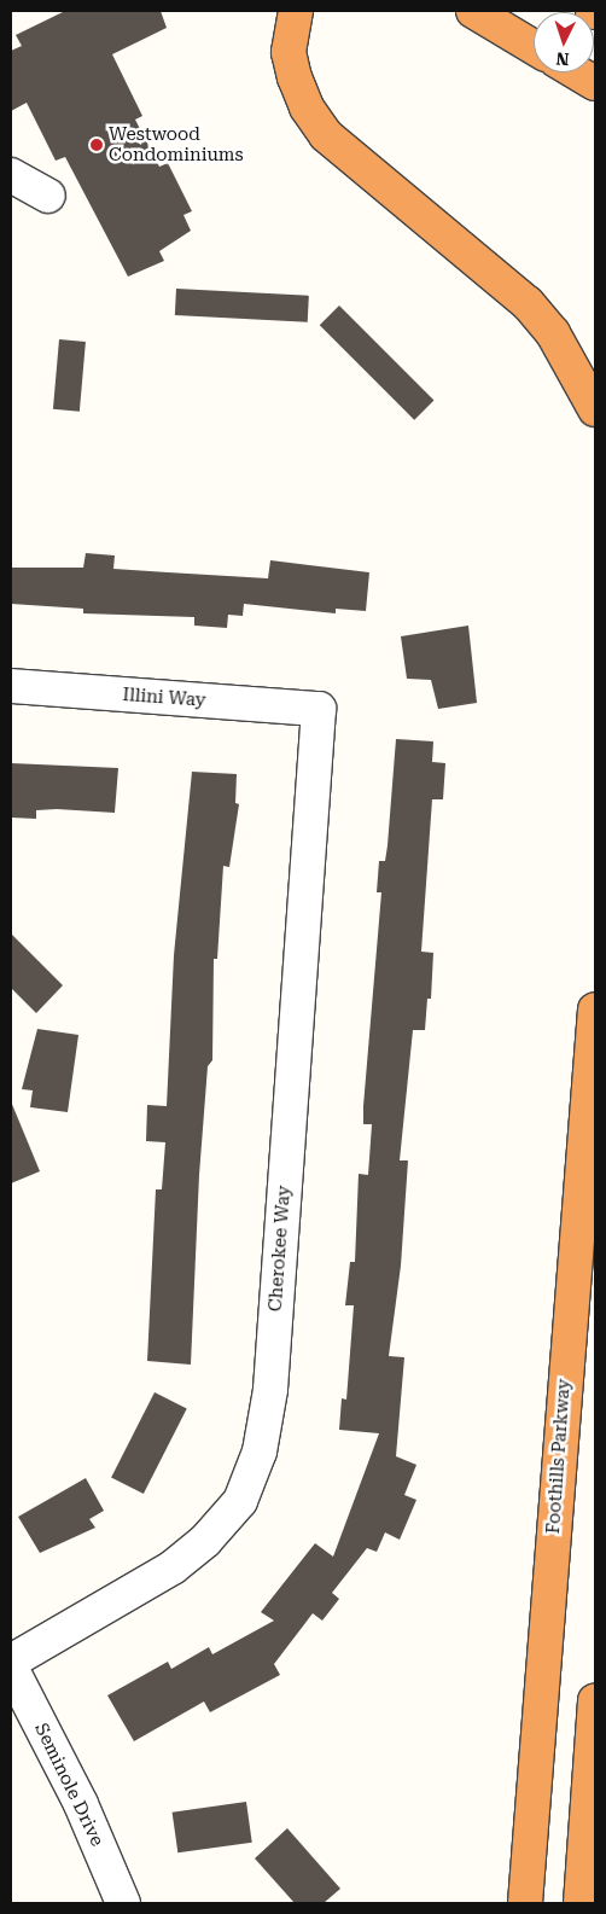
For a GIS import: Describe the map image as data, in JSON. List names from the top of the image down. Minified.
{"streets":{"highway":["Foothills Parkway"],"street":["Illini Way","Cherokee Way","Seminole Drive"]},"crossings":[["Illini Way","Cherokee Way"]],"places":["Westwood Condominiums"],"north":"bottom"}
